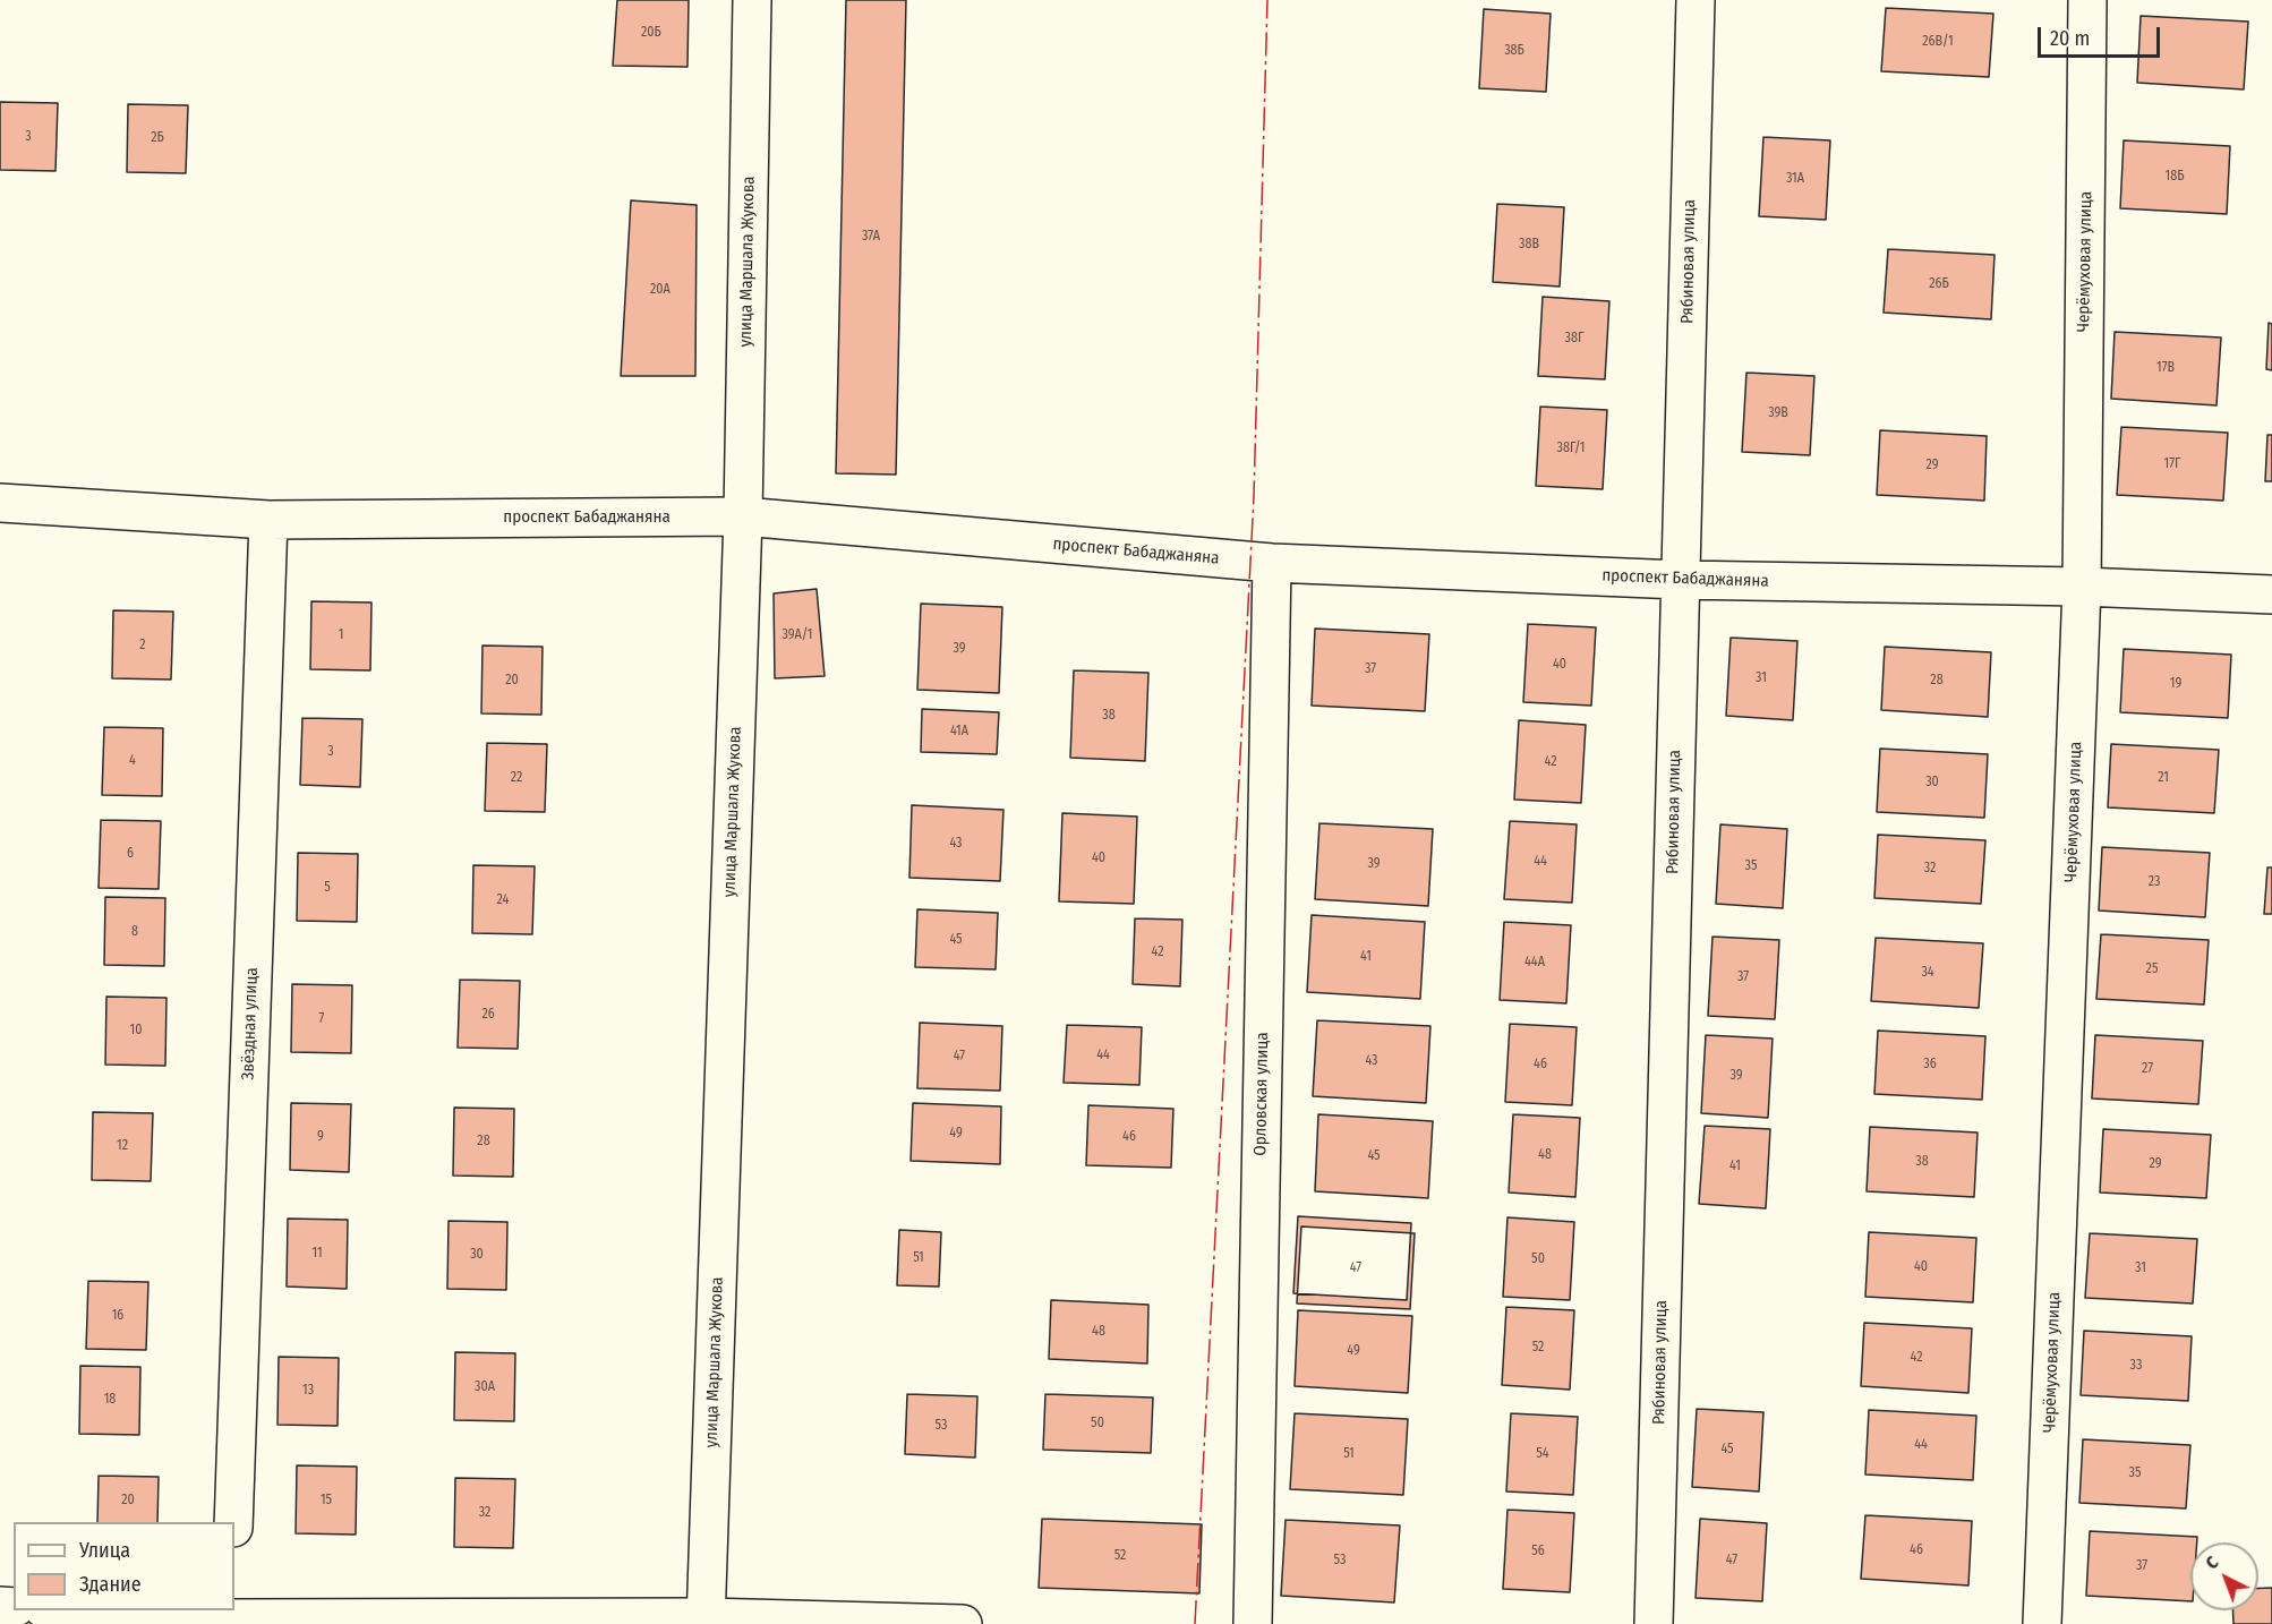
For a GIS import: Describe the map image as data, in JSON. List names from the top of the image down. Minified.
{"streets":{"street":["улица Маршала Жукова","Рябиновая улица","Черёмуховая улица","проспект Бабаджаняна","Звёздная улица","Орловская улица"]},"crossings":[["улица Маршала Жукова","проспект Бабаджаняна"],["Рябиновая улица","проспект Бабаджаняна"],["Черёмуховая улица","проспект Бабаджаняна"],["проспект Бабаджаняна","Звёздная улица"],["проспект Бабаджаняна","Орловская улица"]],"house_numbers":["20Б","26В/1","38Б","3","2Б","18Б","31А","37А","38В","26Б","20А","38Г","17В","39В","38Г/1","17Г","29","1","39А/1","2","39","40","37","31","20","28","19","38","41А","3","4","42","22","21","30","43","6","40","44","39","35","32","23","5","24","8","45","42","41","44А","25","34","37","26","7","10","44","47","43","46","36","27","39","49","9","46","28","12","48","45","38","29","41","11","30","51","50","40","47","31","16","48","52","49","42","33","30А","13","18","50","53","44","45","51","54","35","20","15","32","46","56","52","53","47","37"],"legend":["Улица","Здание"],"scale_bar":"20 m","north":"top left"}
